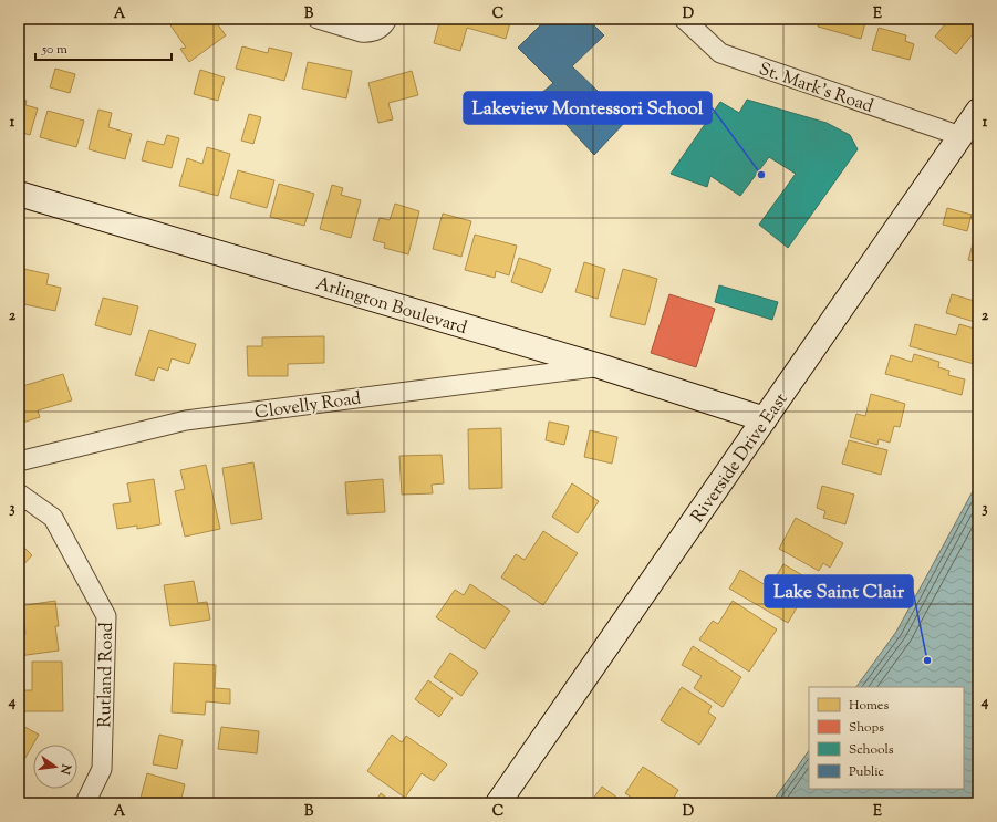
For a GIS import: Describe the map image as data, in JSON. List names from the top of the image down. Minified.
{"streets":{"street":["St. Mark's Road","Arlington Boulevard","Clovelly Road","Riverside Drive East","Rutland Road"]},"crossings":[["St. Mark's Road","Riverside Drive East"],["Arlington Boulevard","Clovelly Road"],["Arlington Boulevard","Riverside Drive East"]],"places":["Lakeview Montessori School","Lake Saint Clair"],"legend":["Homes","Shops","Schools","Public"],"scale_bar":"50 m","north":"right","grid":{"columns":["A","B","C","D","E"],"rows":["1","2","3","4"]}}
